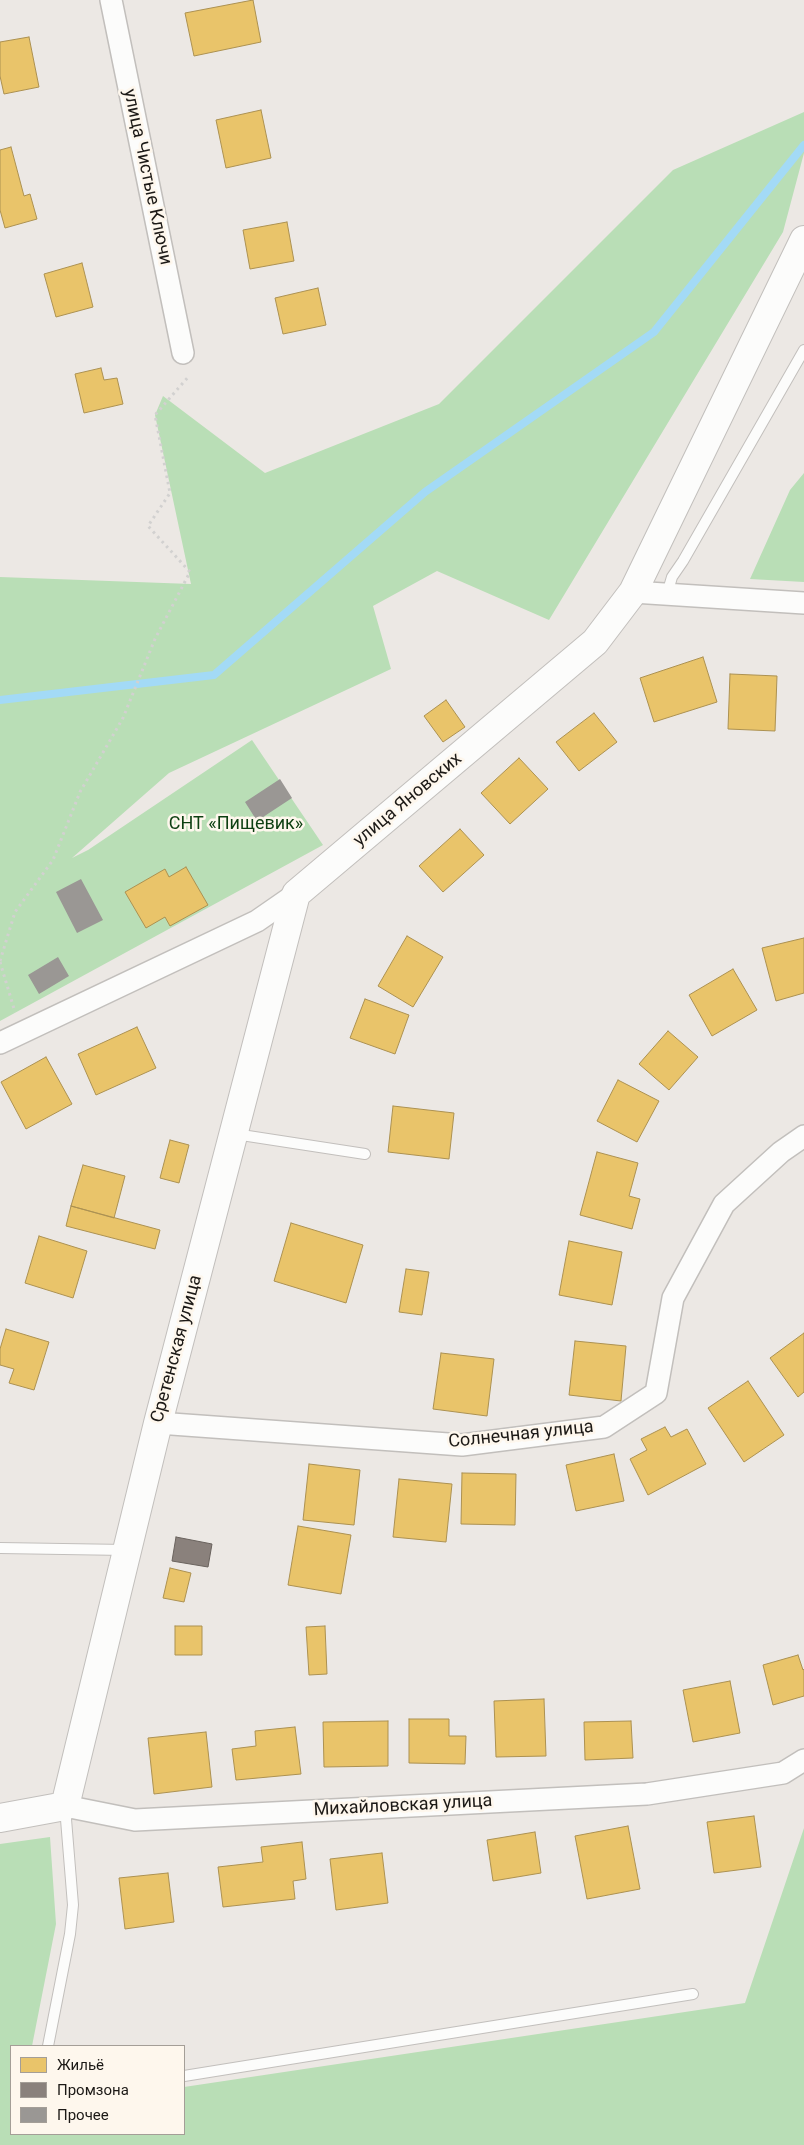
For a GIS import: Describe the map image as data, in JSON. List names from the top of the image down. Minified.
{"streets":{"street":["улица Чистые Ключи","улица Яновских","Сретенская улица","Солнечная улица","Михайловская улица"]},"crossings":[["улица Яновских","Сретенская улица"],["Сретенская улица","Солнечная улица"],["Сретенская улица","Михайловская улица"]],"parks":["СНТ «Пищевик»"],"legend":["Жильё","Промзона","Прочее"]}
